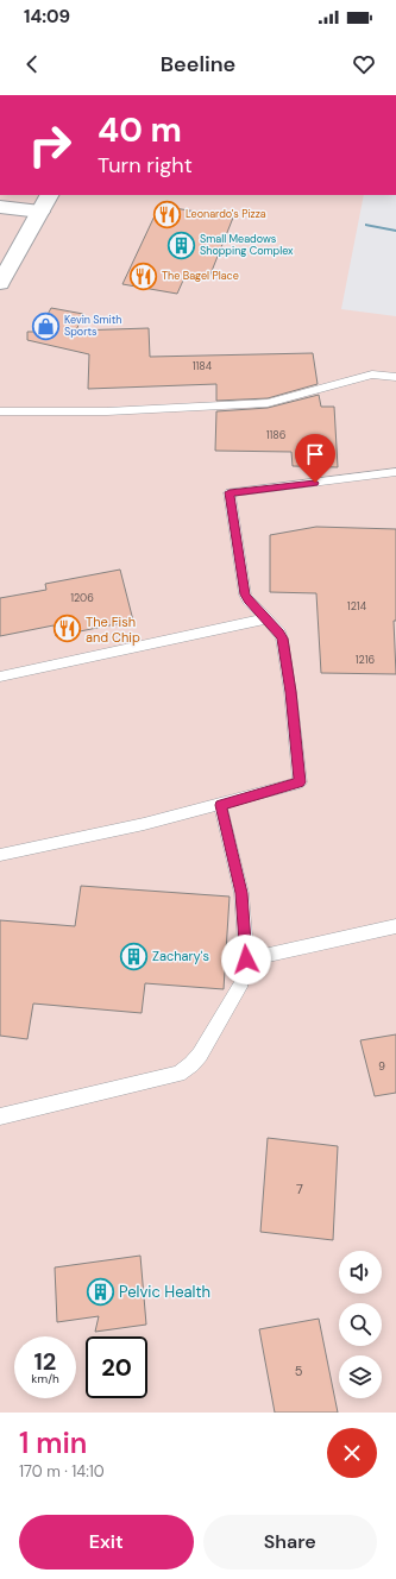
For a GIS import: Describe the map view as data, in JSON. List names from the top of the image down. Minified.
{"places":{"restaurant":["Leonardo's Pizza","The Bagel Place","The Fish and Chip"],"building":["Small Meadows Shopping Complex","Zachary's","Pelvic Health"],"shop":["Kevin Smith Sports"]},"house_numbers":["1184","1186","1206","1214","1216","9","7","5"],"page":{"status":"14:09","header":"Beeline","turn":["40 m","Turn right"],"speed":"12 km/h","limit":"20","heading":["1 min","170 m · 14:10"],"buttons":["Exit","Share"]}}
